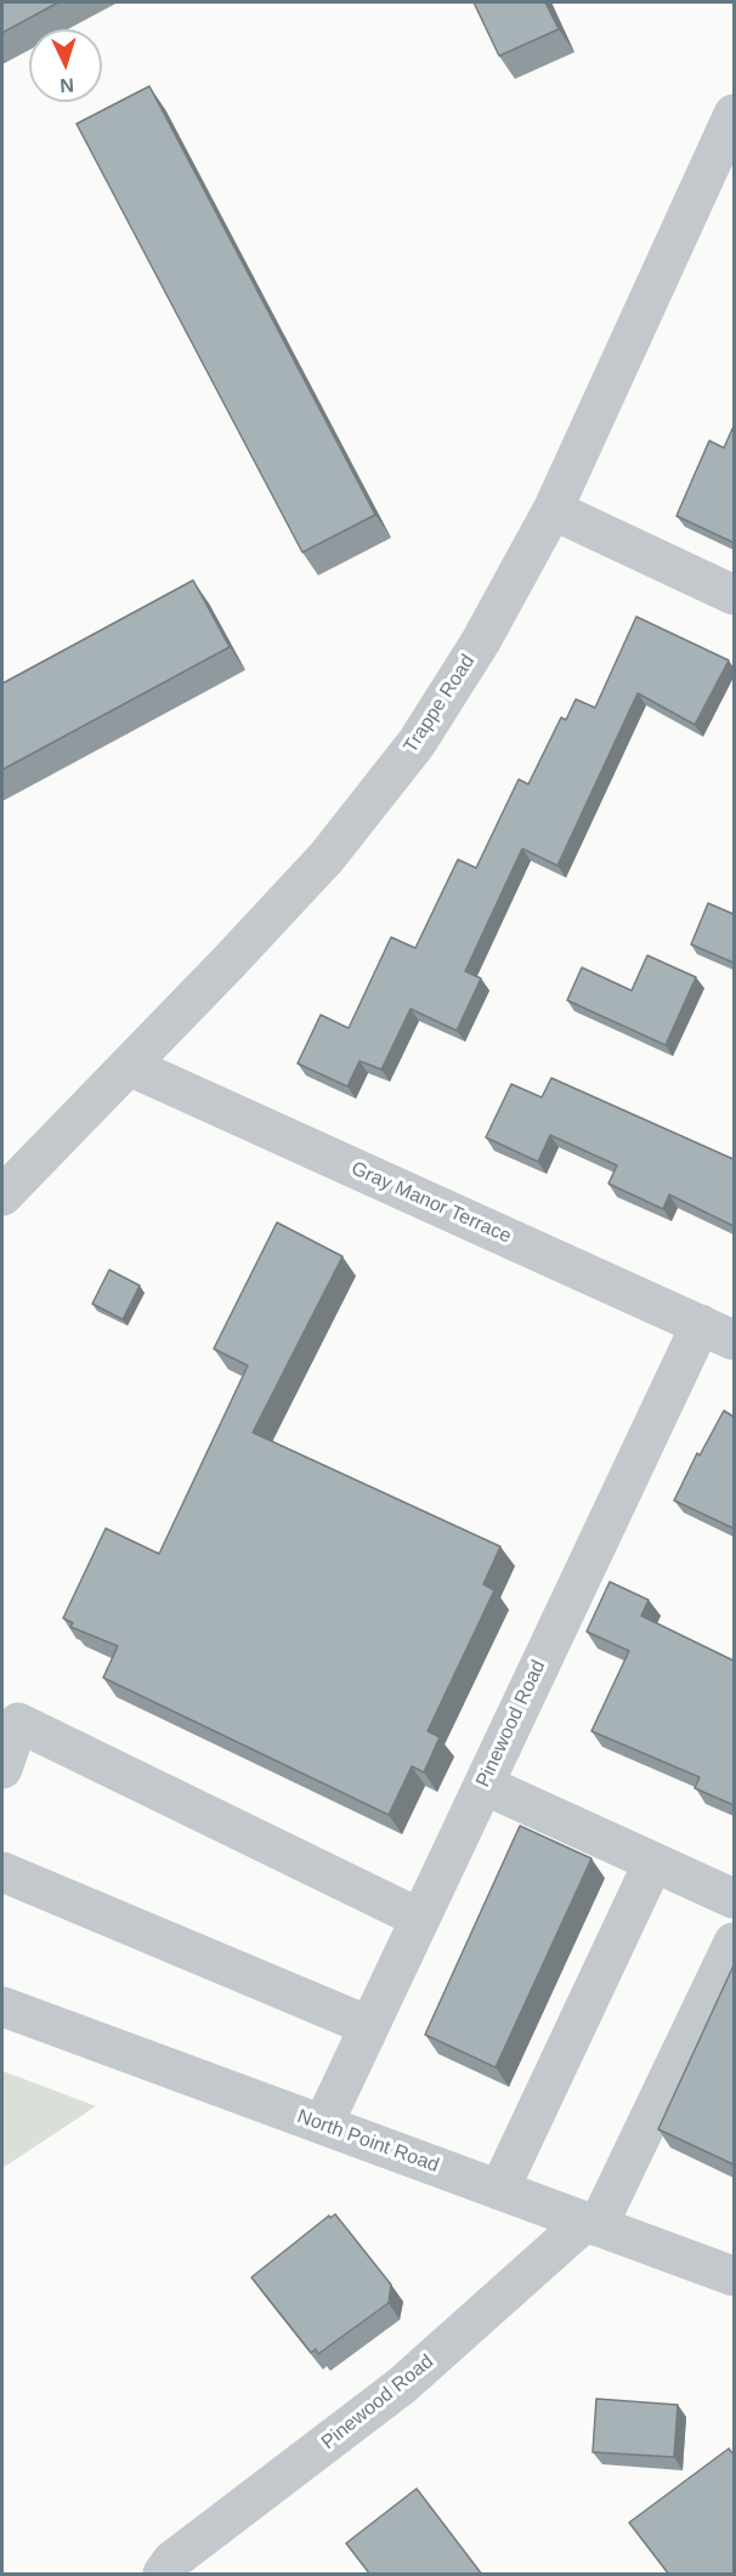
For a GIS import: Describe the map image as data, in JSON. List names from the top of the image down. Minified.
{"streets":{"street":["Trappe Road","Gray Manor Terrace","Pinewood Road","North Point Road"]},"crossings":[["Trappe Road","Gray Manor Terrace"],["Gray Manor Terrace","Pinewood Road"],["Pinewood Road","North Point Road"]],"north":"bottom"}
